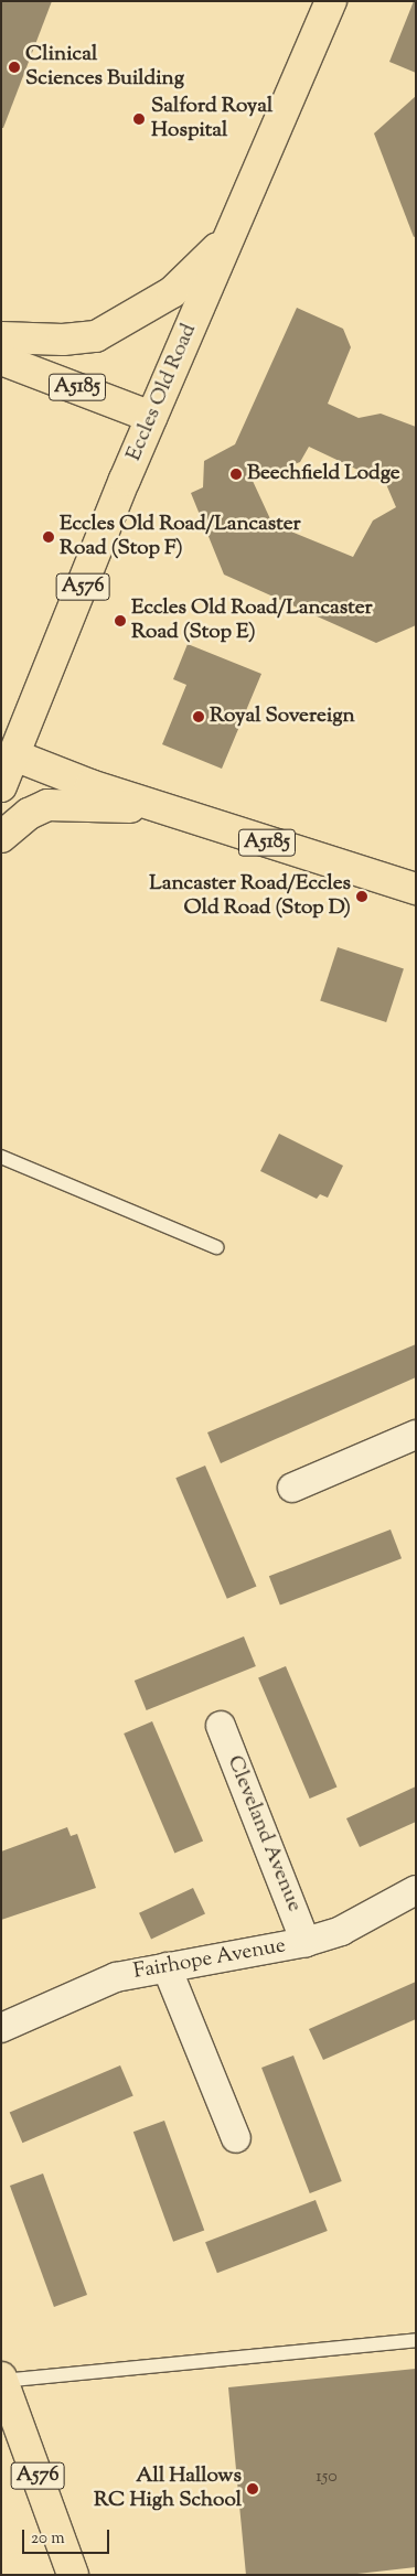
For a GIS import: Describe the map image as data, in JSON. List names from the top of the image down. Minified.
{"streets":{"main road":["A5185","Eccles Old Road","A576"],"street":["Cleveland Avenue","Fairhope Avenue"]},"crossings":[["A5185","Eccles Old Road"],["Cleveland Avenue","Fairhope Avenue"]],"places":["Clinical Sciences Building","Salford Royal Hospital","Beechfield Lodge","Eccles Old Road/Lancaster Road (Stop F)","Eccles Old Road/Lancaster Road (Stop E)","Royal Sovereign","Lancaster Road/Eccles Old Road (Stop D)","All Hallows RC High School"],"house_numbers":["150"],"scale_bar":"20 m"}
